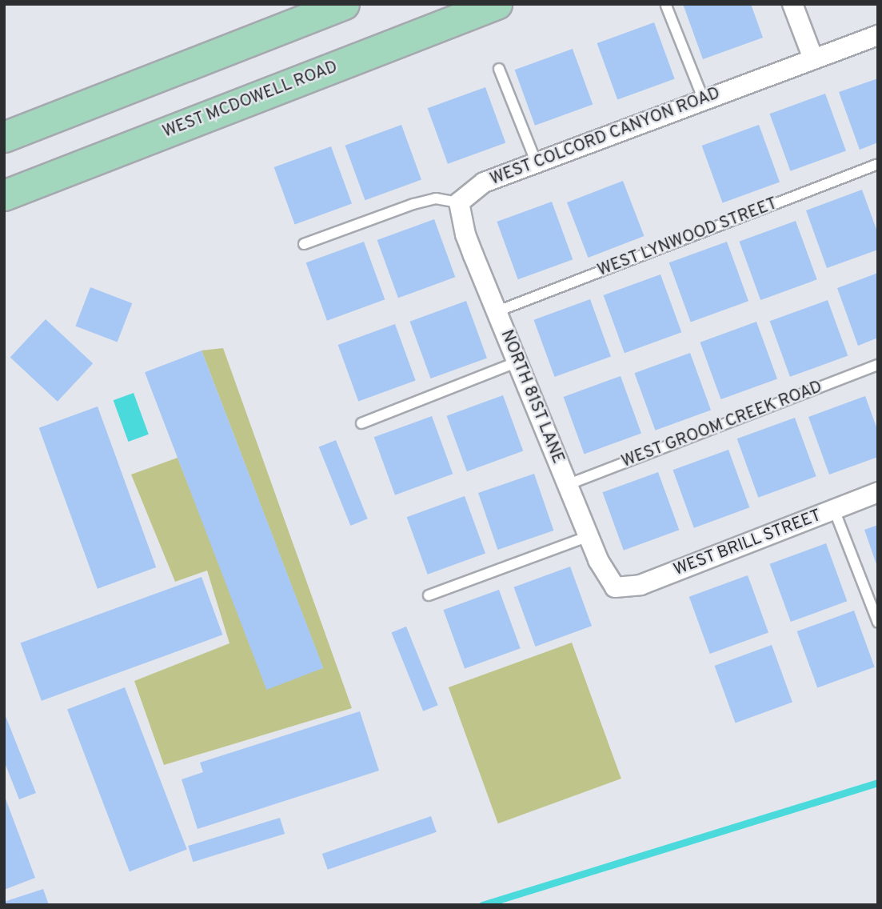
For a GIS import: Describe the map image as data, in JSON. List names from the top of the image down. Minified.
{"streets":{"main road":["WEST MCDOWELL ROAD"],"street":["WEST COLCORD CANYON ROAD","NORTH 81ST LANE","WEST BRILL STREET"],"lane":["WEST LYNWOOD STREET","WEST GROOM CREEK ROAD"]},"crossings":[["WEST COLCORD CANYON ROAD","NORTH 81ST LANE"],["WEST LYNWOOD STREET","NORTH 81ST LANE"],["NORTH 81ST LANE","WEST GROOM CREEK ROAD"],["NORTH 81ST LANE","WEST BRILL STREET"]]}
